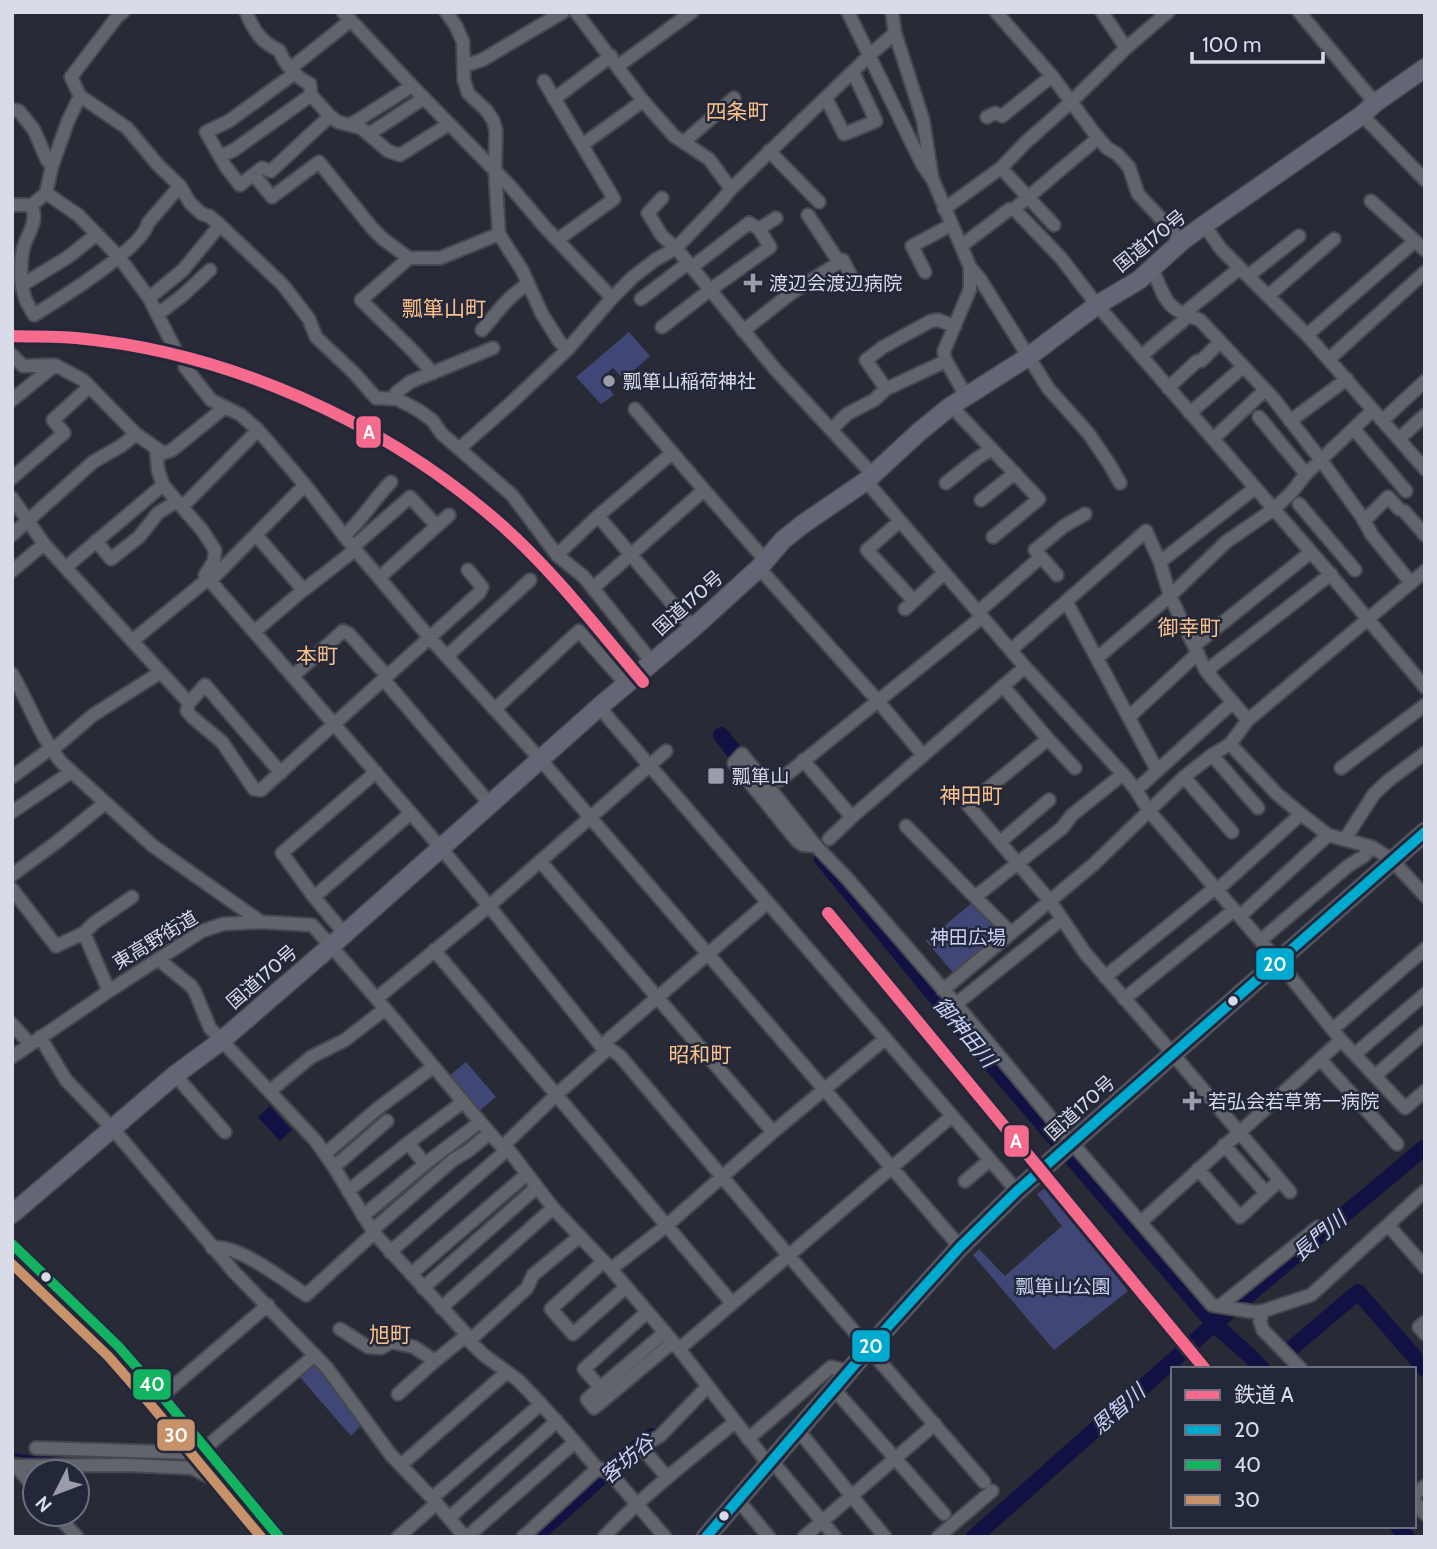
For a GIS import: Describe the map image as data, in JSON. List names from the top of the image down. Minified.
{"streets":{"highway":["国道170号"],"street":["東高野街道"]},"crossings":[["国道170号","東高野街道"]],"districts":["四条町","瓢箪山町","御幸町","本町","神田町","昭和町","旭町"],"water":["御神田川","長門川","恩智川","客坊谷"],"parks":["神田広場","瓢箪山公園"],"places":{"health":["渡辺会渡辺病院","若弘会若草第一病院"],"other":["瓢箪山稲荷神社"],"transit":["瓢箪山"]},"lines":["rail line A","transit line 20","transit line 40","transit line 30"],"legend":["鉄道 A","20","40","30"],"scale_bar":"100 m","north":"bottom left"}
